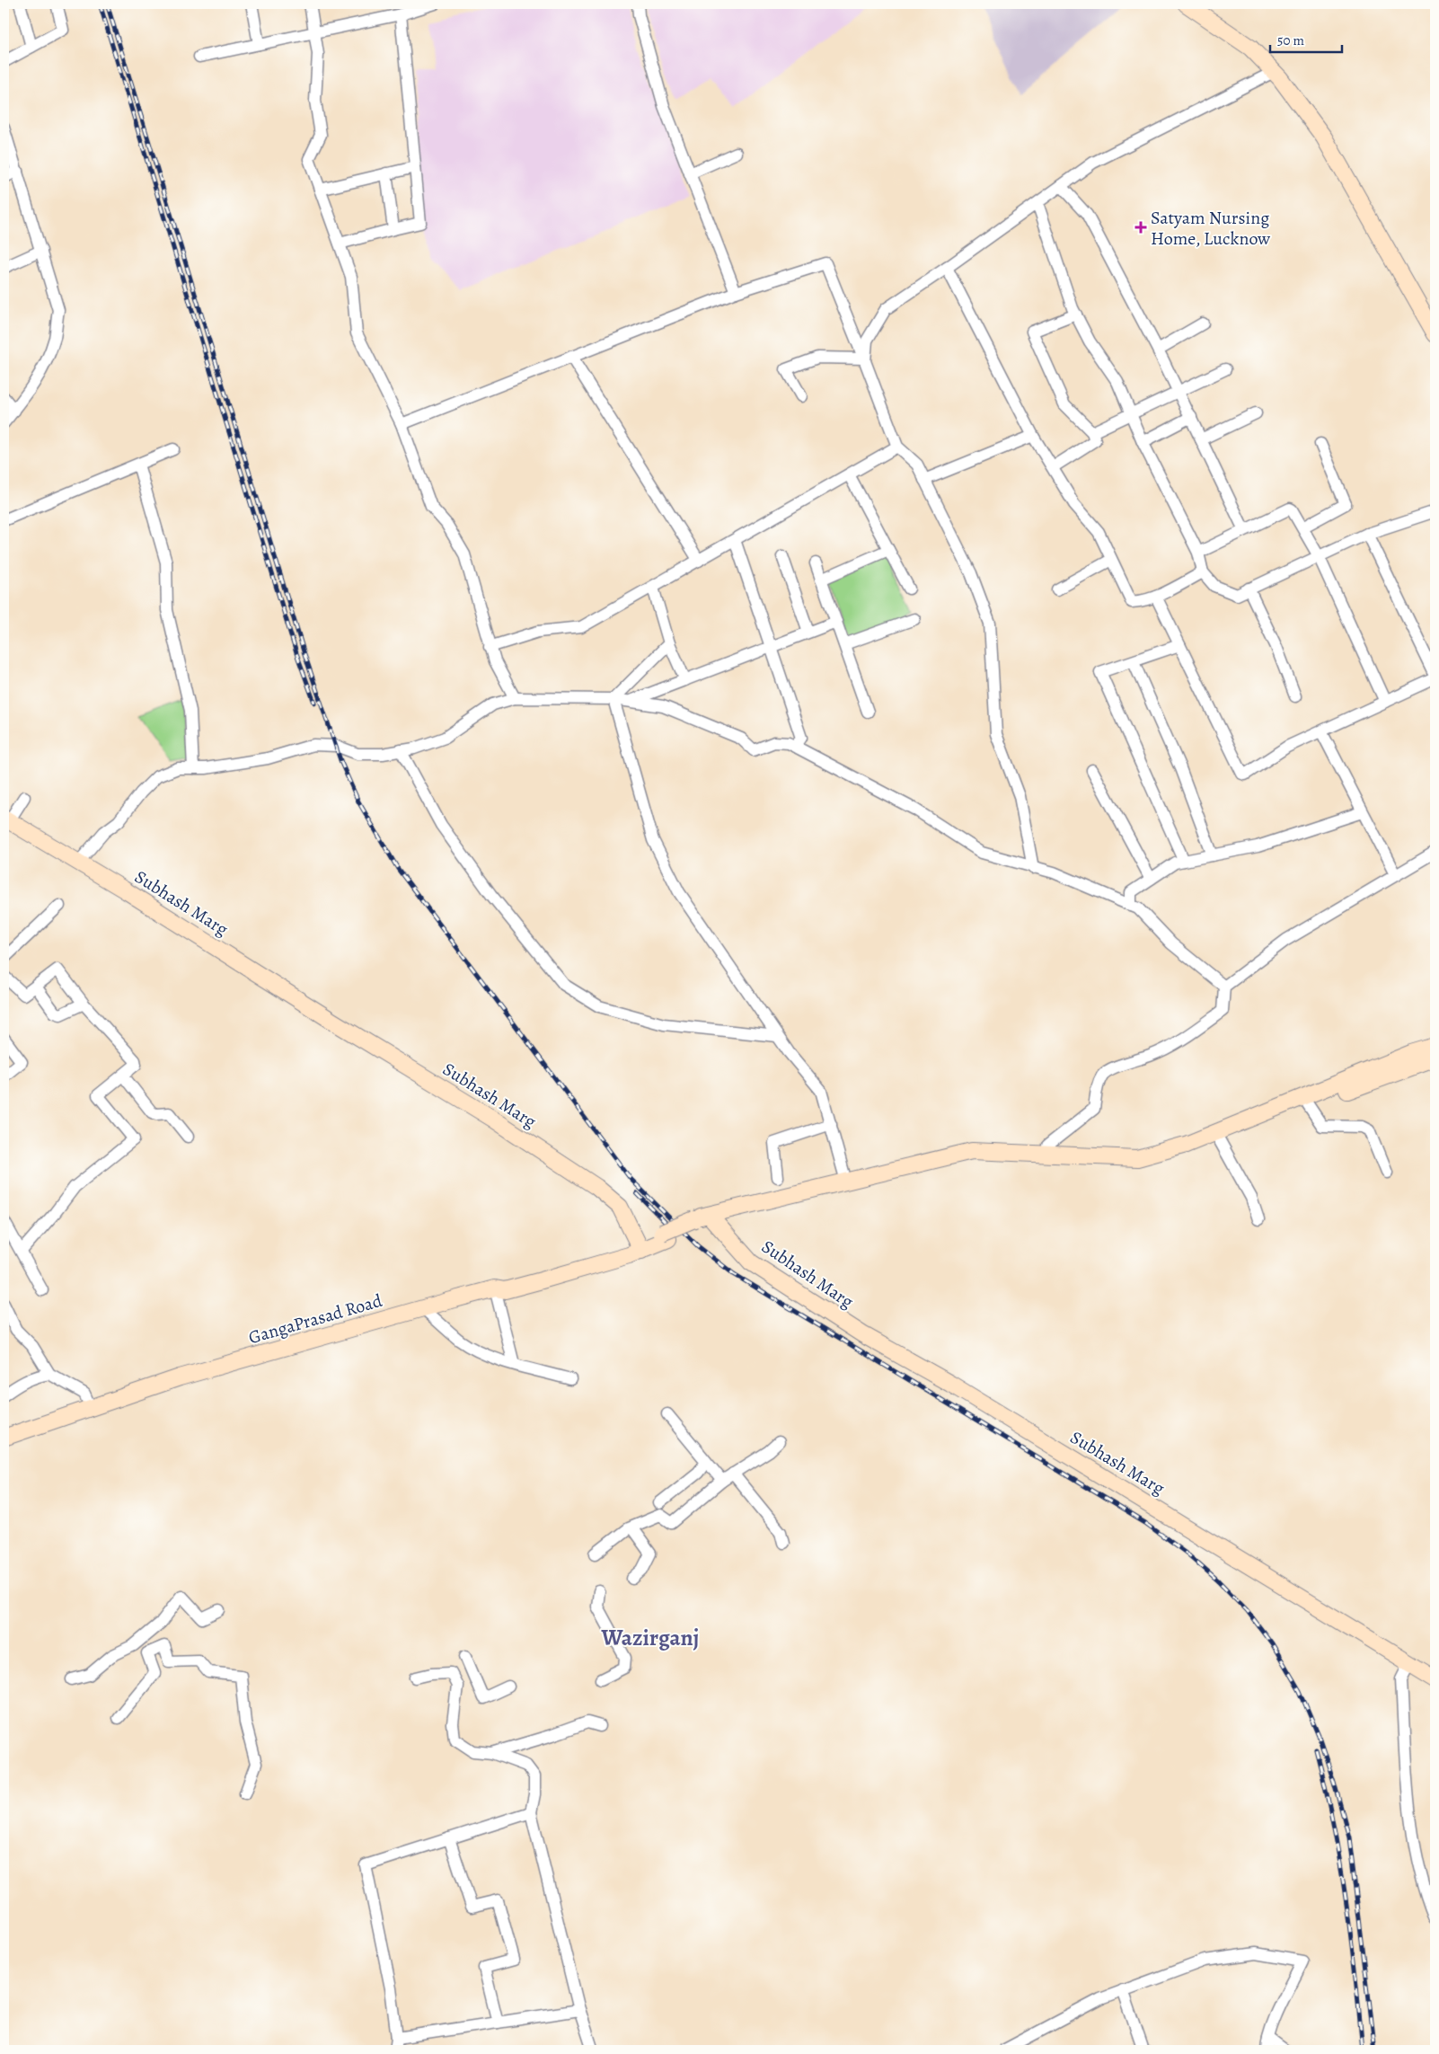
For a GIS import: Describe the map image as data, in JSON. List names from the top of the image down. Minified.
{"streets":{"street":["Subhash Marg","GangaPrasad Road"]},"crossings":[["Subhash Marg","GangaPrasad Road"]],"districts":["Wazirganj"],"places":{"health":["Satyam Nursing Home, Lucknow"]},"scale_bar":"50 m"}
